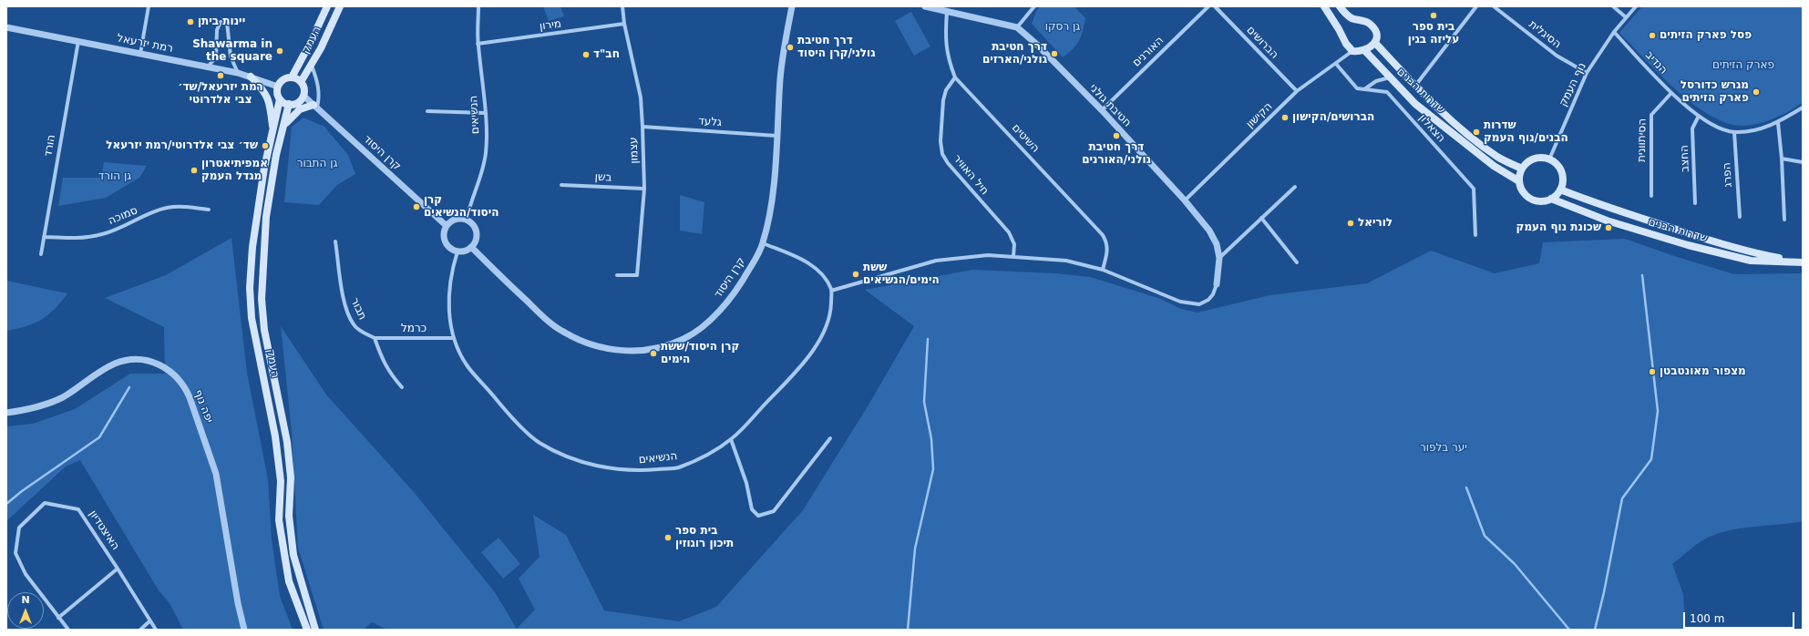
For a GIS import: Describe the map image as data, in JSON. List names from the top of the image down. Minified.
{"streets":{"main road":["העמק","שדרות הבנים"],"street":["מירון","הסיגלית","הברושים","רמת יזרעאל","האורנים","הנדיב","נוף העמק","חטיבת גולני","הנשיאים","הקישון","גלעד","הצאלון","השיטים","הסיתוונית","הורד","עצמון","קרן היסוד","החצב","חיל האוויר","הפרג","בשן","סמוכה","תבור","כרמל","יפה נוף","האיצטדיון"]},"crossings":[["מירון","הנשיאים"],["מירון","עצמון"],["הסיגלית","נוף העמק"],["העמק","רמת יזרעאל"],["העמק","קרן היסוד"],["הברושים","הקישון"],["רמת יזרעאל","הורד"],["רמת יזרעאל","קרן היסוד"],["האורנים","חטיבת גולני"],["הנדיב","נוף העמק"],["הנדיב","הסיתוונית"],["הנדיב","החצב"],["הנדיב","הפרג"],["נוף העמק","שדרות הבנים"],["חטיבת גולני","הקישון"],["חטיבת גולני","השיטים"],["הנשיאים","קרן היסוד"],["הנשיאים","כרמל"],["הקישון","הצאלון"],["גלעד","עצמון"],["גלעד","קרן היסוד"],["השיטים","חיל האוויר"],["הורד","סמוכה"],["עצמון","בשן"],["תבור","כרמל"]],"parks":["גן רסקו","פארק הזיתים","גן התבור","גן הורד","יער בלפור"],"places":["בית ספר עליזה בגין","יינות ביתן","פסל פארק הזיתים","דרך חטיבת גולני/קרן היסוד","Shawarma in the square","דרך חטיבת גולני/הארזים","חב\"ד","רמת יזרעאל/שד׳ צבי אלדרוטי","מגרש כדורסל פארק הזיתים","הברושים/הקישון","שדרות הבנים/נוף העמק","דרך חטיבת גולני/האורנים","שד׳ צבי אלדרוטי/רמת יזרעאל","אמפיתיאטרון מגדל העמק","קרן היסוד/הנשיאים","לוריאל","שכונת נוף העמק","ששת הימים/הנשיאים","קרן היסוד/ששת הימים","מצפור מאונטבטן","בית ספר תיכון רוגוזין"],"scale_bar":"100 m","north":"top"}
